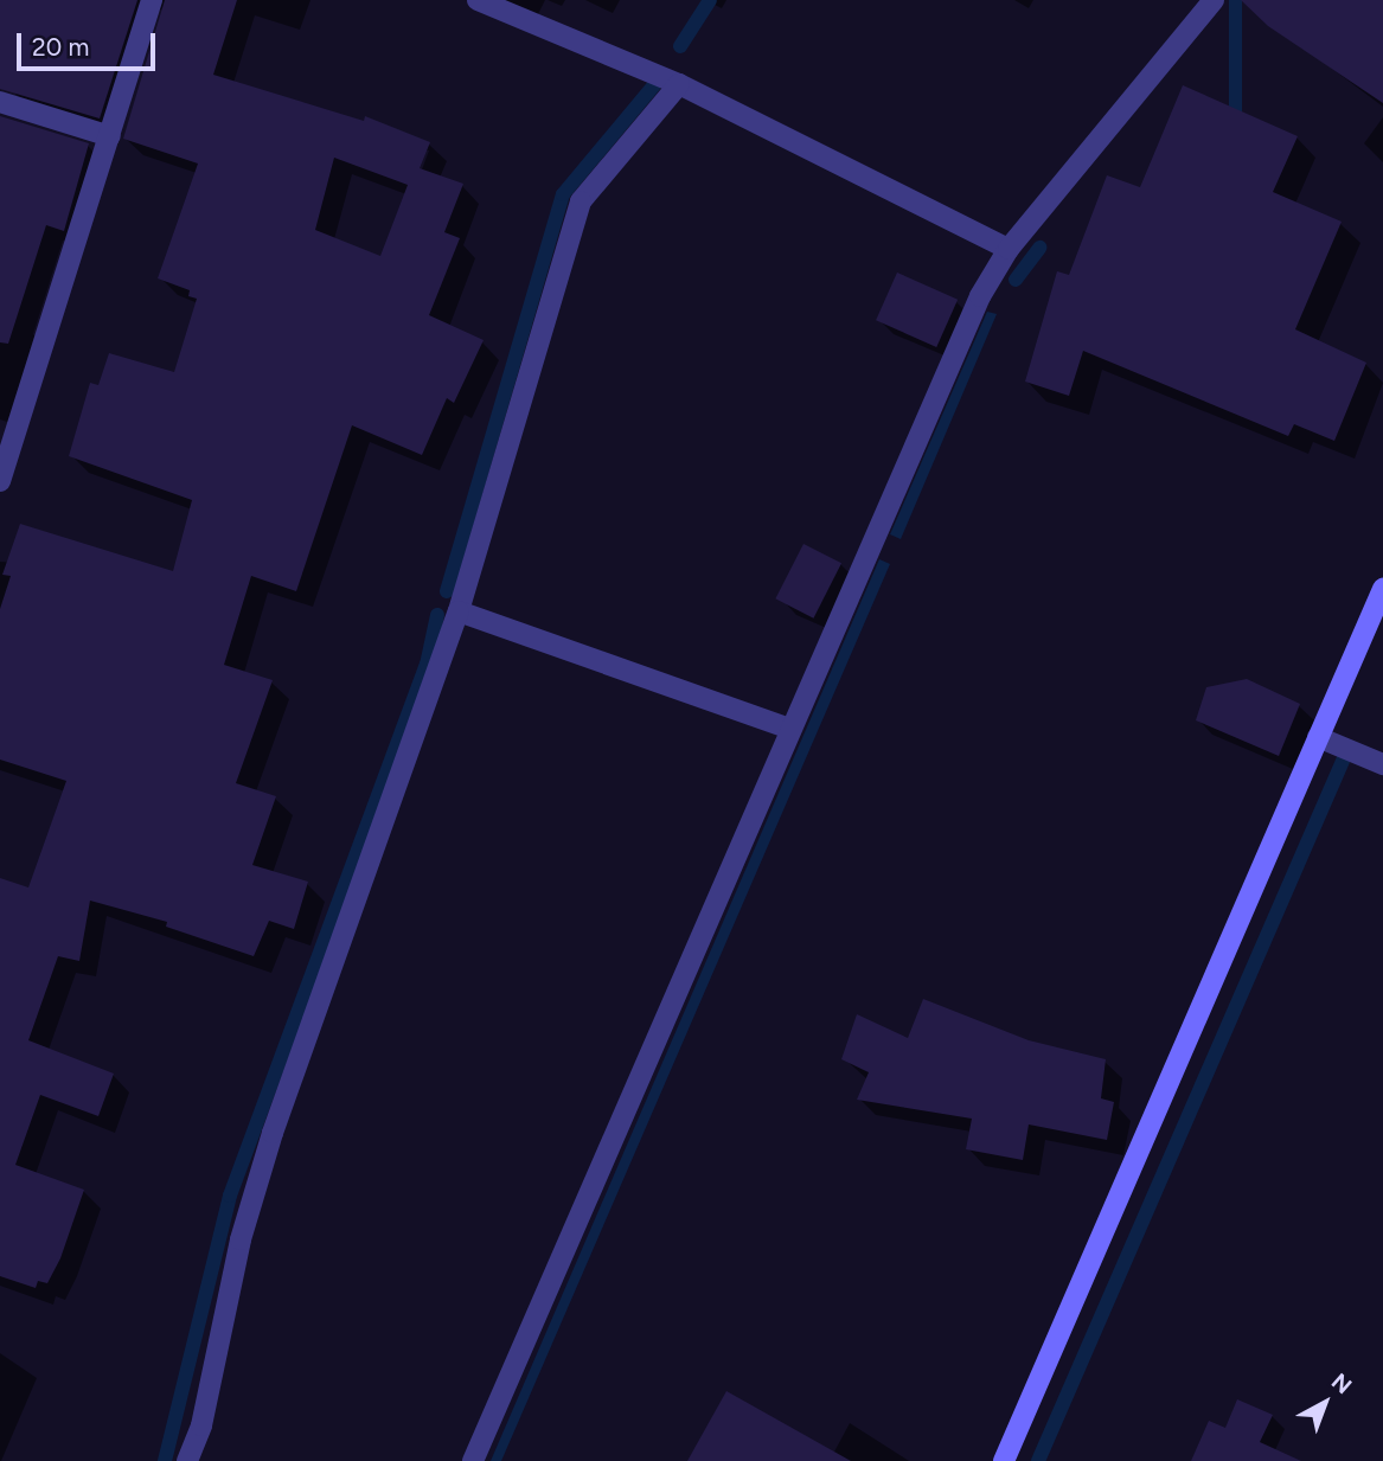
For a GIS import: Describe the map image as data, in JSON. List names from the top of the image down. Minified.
{"scale_bar":"20 m","north":"top right"}
